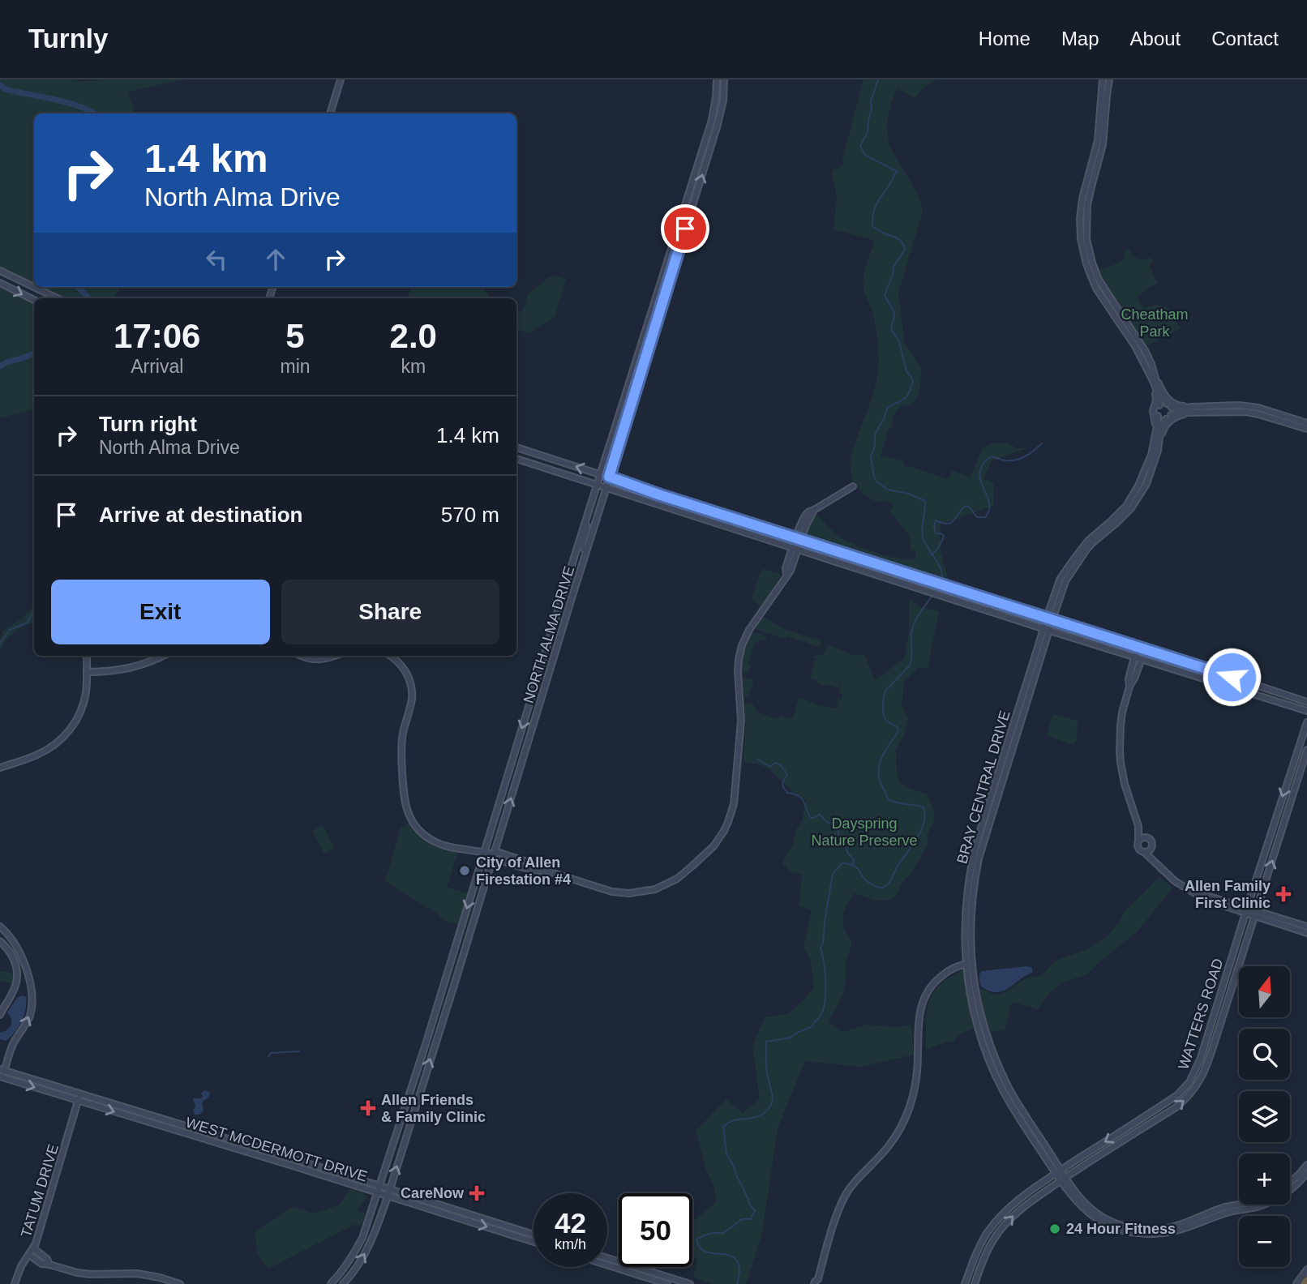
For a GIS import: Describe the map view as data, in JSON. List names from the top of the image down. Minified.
{"streets":{"main road":["NORTH ALMA DRIVE","BRAY CENTRAL DRIVE","WATTERS ROAD","WEST MCDERMOTT DRIVE","TATUM DRIVE"]},"crossings":[["NORTH ALMA DRIVE","WEST MCDERMOTT DRIVE"],["BRAY CENTRAL DRIVE","WATTERS ROAD"],["WEST MCDERMOTT DRIVE","TATUM DRIVE"]],"parks":["Cheatham Park","Dayspring Nature Preserve"],"places":{"other":["City of Allen Firestation #4","24 Hour Fitness"],"health":["Allen Family First Clinic","Allen Friends & Family Clinic","CareNow"]},"north":"top","page":{"header":"Turnly","nav":["Home","Map","About","Contact"],"turn":["1.4 km","North Alma Drive"],"eta":["17:06","Arrival","5","min","2.0","km"],"list":[{"name":"Turn right","note":"North Alma Drive","value":"1.4 km"},{"name":"Arrive at destination","value":"570 m"}],"buttons":["Exit","Share"],"map_buttons":["+","−"],"speed":"42 km/h","limit":"50"}}
